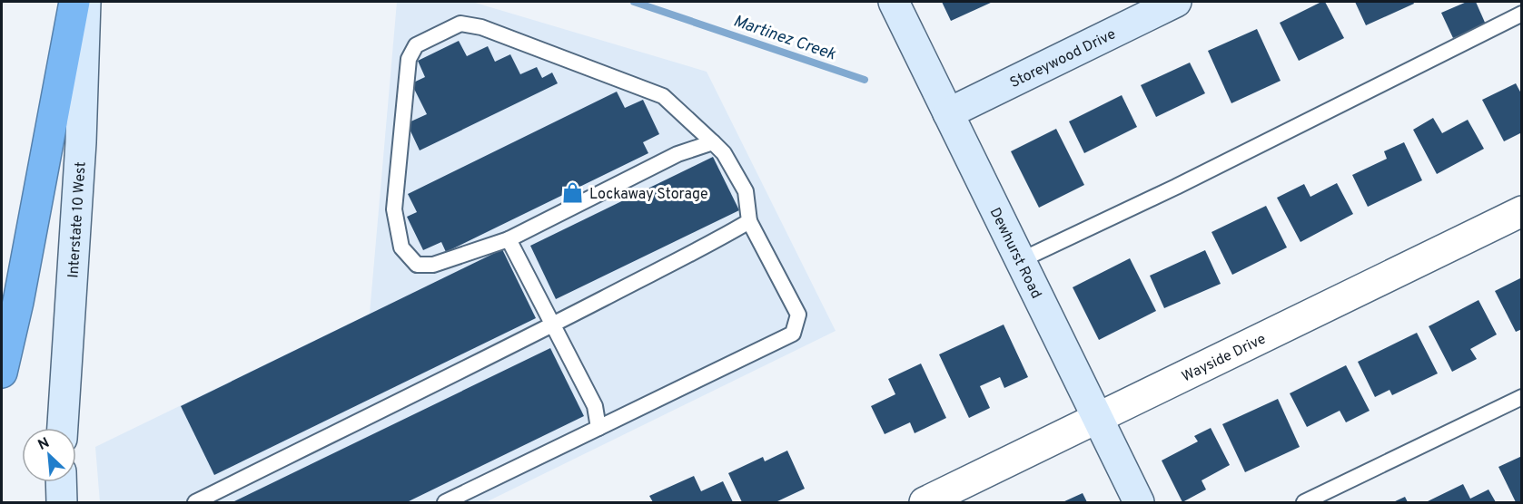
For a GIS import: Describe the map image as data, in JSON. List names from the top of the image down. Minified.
{"streets":{"street":["Storeywood Drive","Interstate 10 West","Dewhurst Road","Wayside Drive"]},"crossings":[["Storeywood Drive","Dewhurst Road"],["Dewhurst Road","Wayside Drive"]],"water":["Martinez Creek"],"places":{"shop":["Lockaway Storage"]},"north":"top left"}
